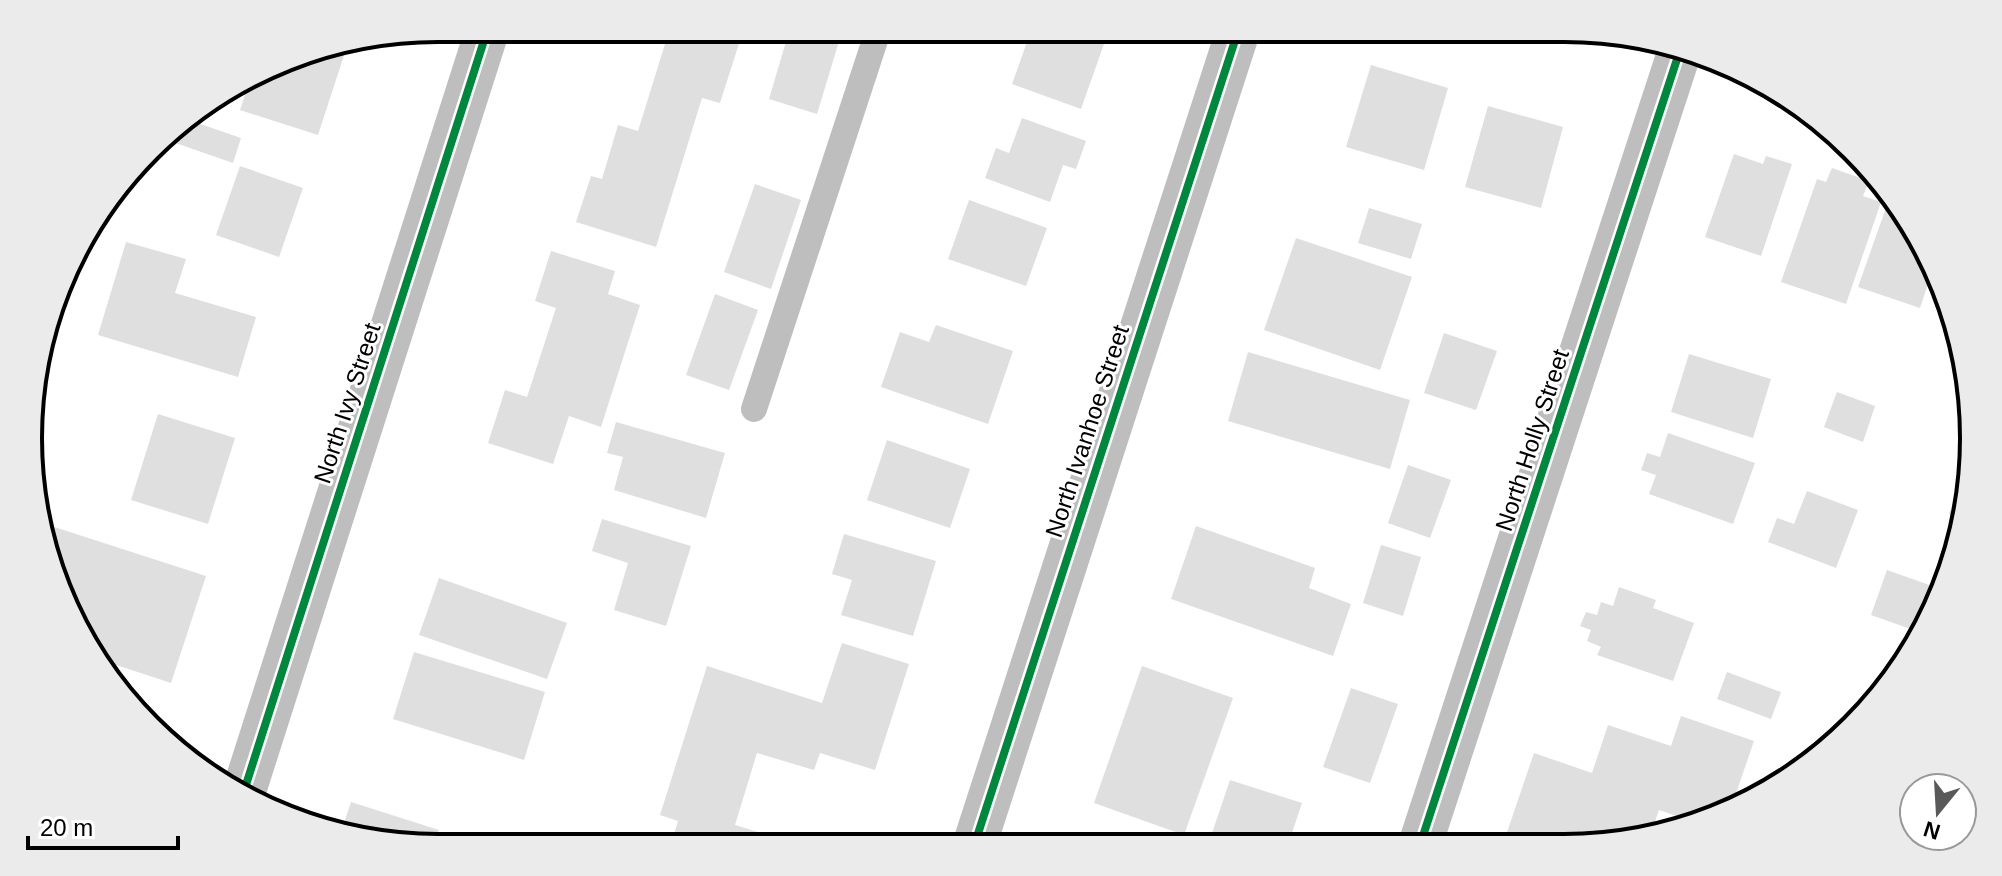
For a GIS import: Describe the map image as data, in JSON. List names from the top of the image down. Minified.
{"streets":{"street":["North Ivy Street","North Ivanhoe Street","North Holly Street"]},"scale_bar":"20 m","north":"bottom"}
